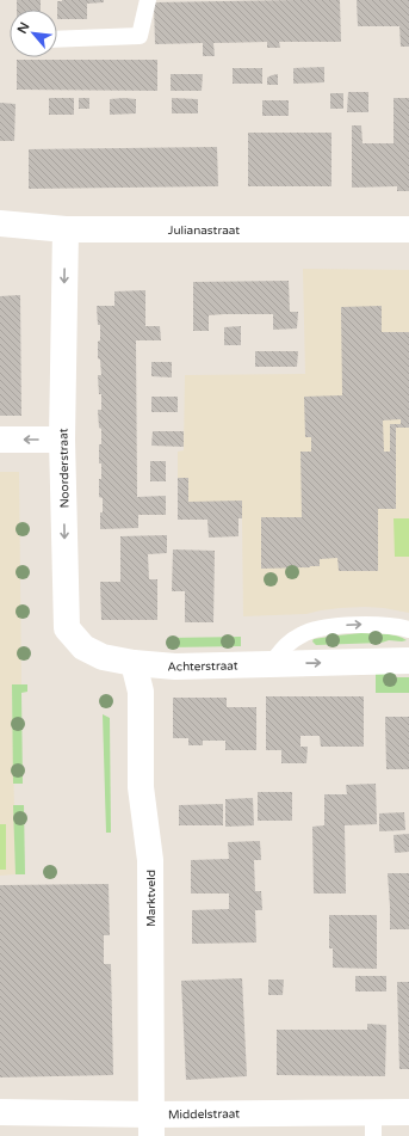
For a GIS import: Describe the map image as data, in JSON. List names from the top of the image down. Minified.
{"streets":{"street":["Julianastraat","Noorderstraat","Achterstraat","Marktveld","Middelstraat"]},"crossings":[["Julianastraat","Noorderstraat"],["Noorderstraat","Achterstraat"],["Noorderstraat","Marktveld"],["Achterstraat","Marktveld"],["Marktveld","Middelstraat"]],"one_way":["Noorderstraat","Achterstraat"],"north":"top left"}
